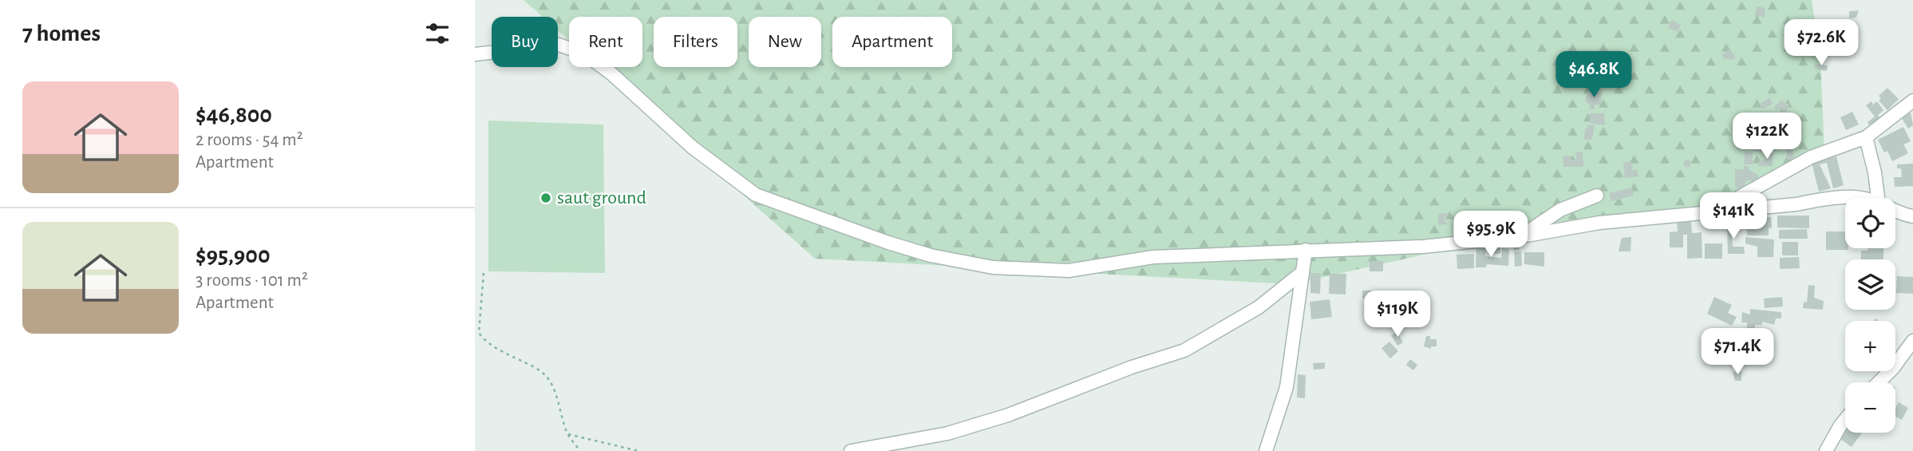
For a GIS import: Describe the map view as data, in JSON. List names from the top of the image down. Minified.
{"places":["saut ground"],"page":{"heading":"7 homes","chip":["Buy","Rent","Filters","New","Apartment"],"price":["$72.6K","$46.8K","$122K","$141K","$95.9K","$119K","$71.4K"],"list":[{"name":"$46,800","note":"2 rooms · 54 m² · Apartment"},{"name":"$95,900","note":"3 rooms · 101 m² · Apartment"}],"map_buttons":["+","−"]}}
